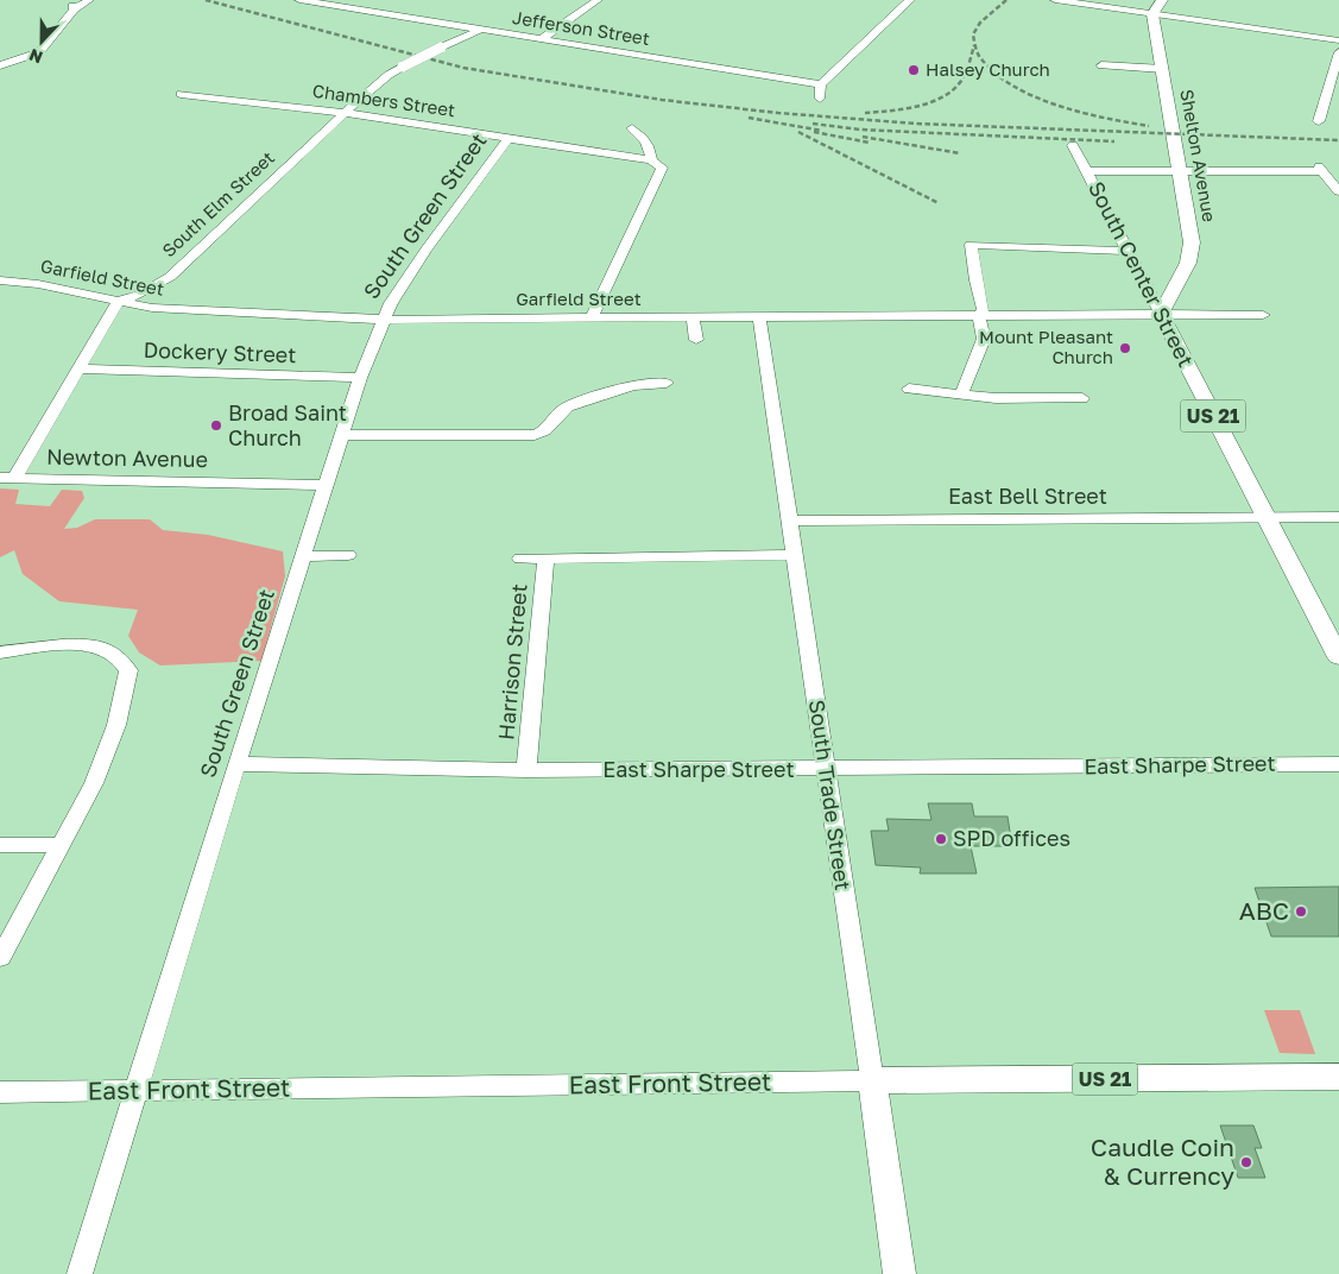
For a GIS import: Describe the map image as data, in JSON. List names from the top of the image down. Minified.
{"streets":{"main road":["Shelton Avenue","South Center Street","US 21","South Trade Street","East Front Street"],"street":["Jefferson Street","Chambers Street","South Elm Street","South Green Street","Garfield Street","Dockery Street","Newton Avenue","East Bell Street","Harrison Street","East Sharpe Street"]},"crossings":[["Jefferson Street","South Elm Street"],["Chambers Street","South Elm Street"],["Chambers Street","South Green Street"],["Shelton Avenue","South Center Street"],["Shelton Avenue","Garfield Street"],["South Elm Street","Garfield Street"],["South Green Street","Garfield Street"],["South Green Street","Dockery Street"],["South Green Street","Newton Avenue"],["South Green Street","East Sharpe Street"],["South Green Street","East Front Street"],["South Center Street","Garfield Street"],["South Center Street","East Bell Street"],["Garfield Street","South Trade Street"],["East Bell Street","South Trade Street"],["Harrison Street","East Sharpe Street"],["East Sharpe Street","South Trade Street"],["South Trade Street","East Front Street"]],"places":["Halsey Church","Mount Pleasant Church","Broad Saint Church","SPD offices","ABC","Caudle Coin & Currency"],"north":"bottom"}
